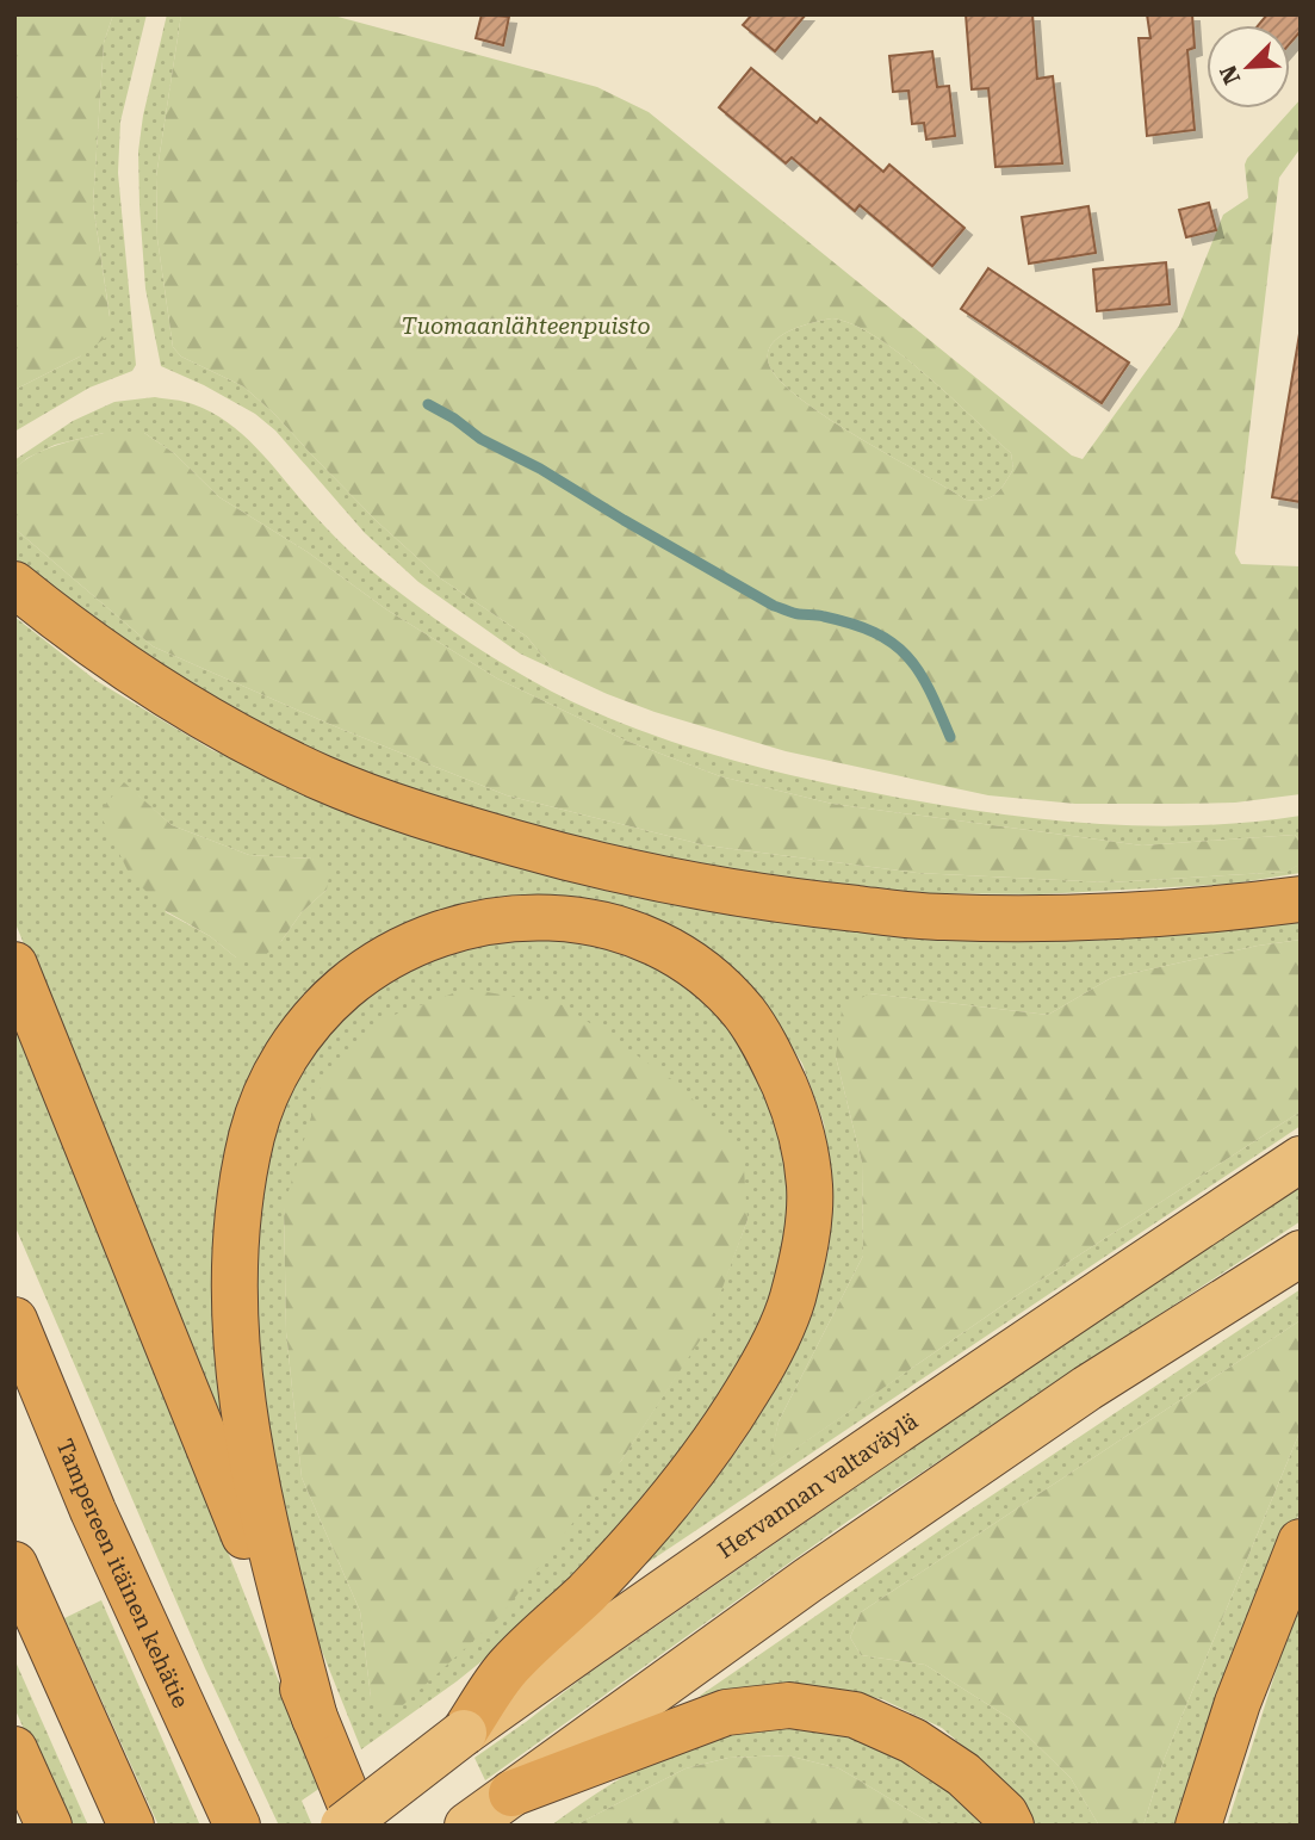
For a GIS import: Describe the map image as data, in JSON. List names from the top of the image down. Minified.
{"streets":{"highway":["Hervannan valtaväylä","Tampereen itäinen kehätie"]},"parks":["Tuomaanlähteenpuisto"],"north":"bottom left"}
